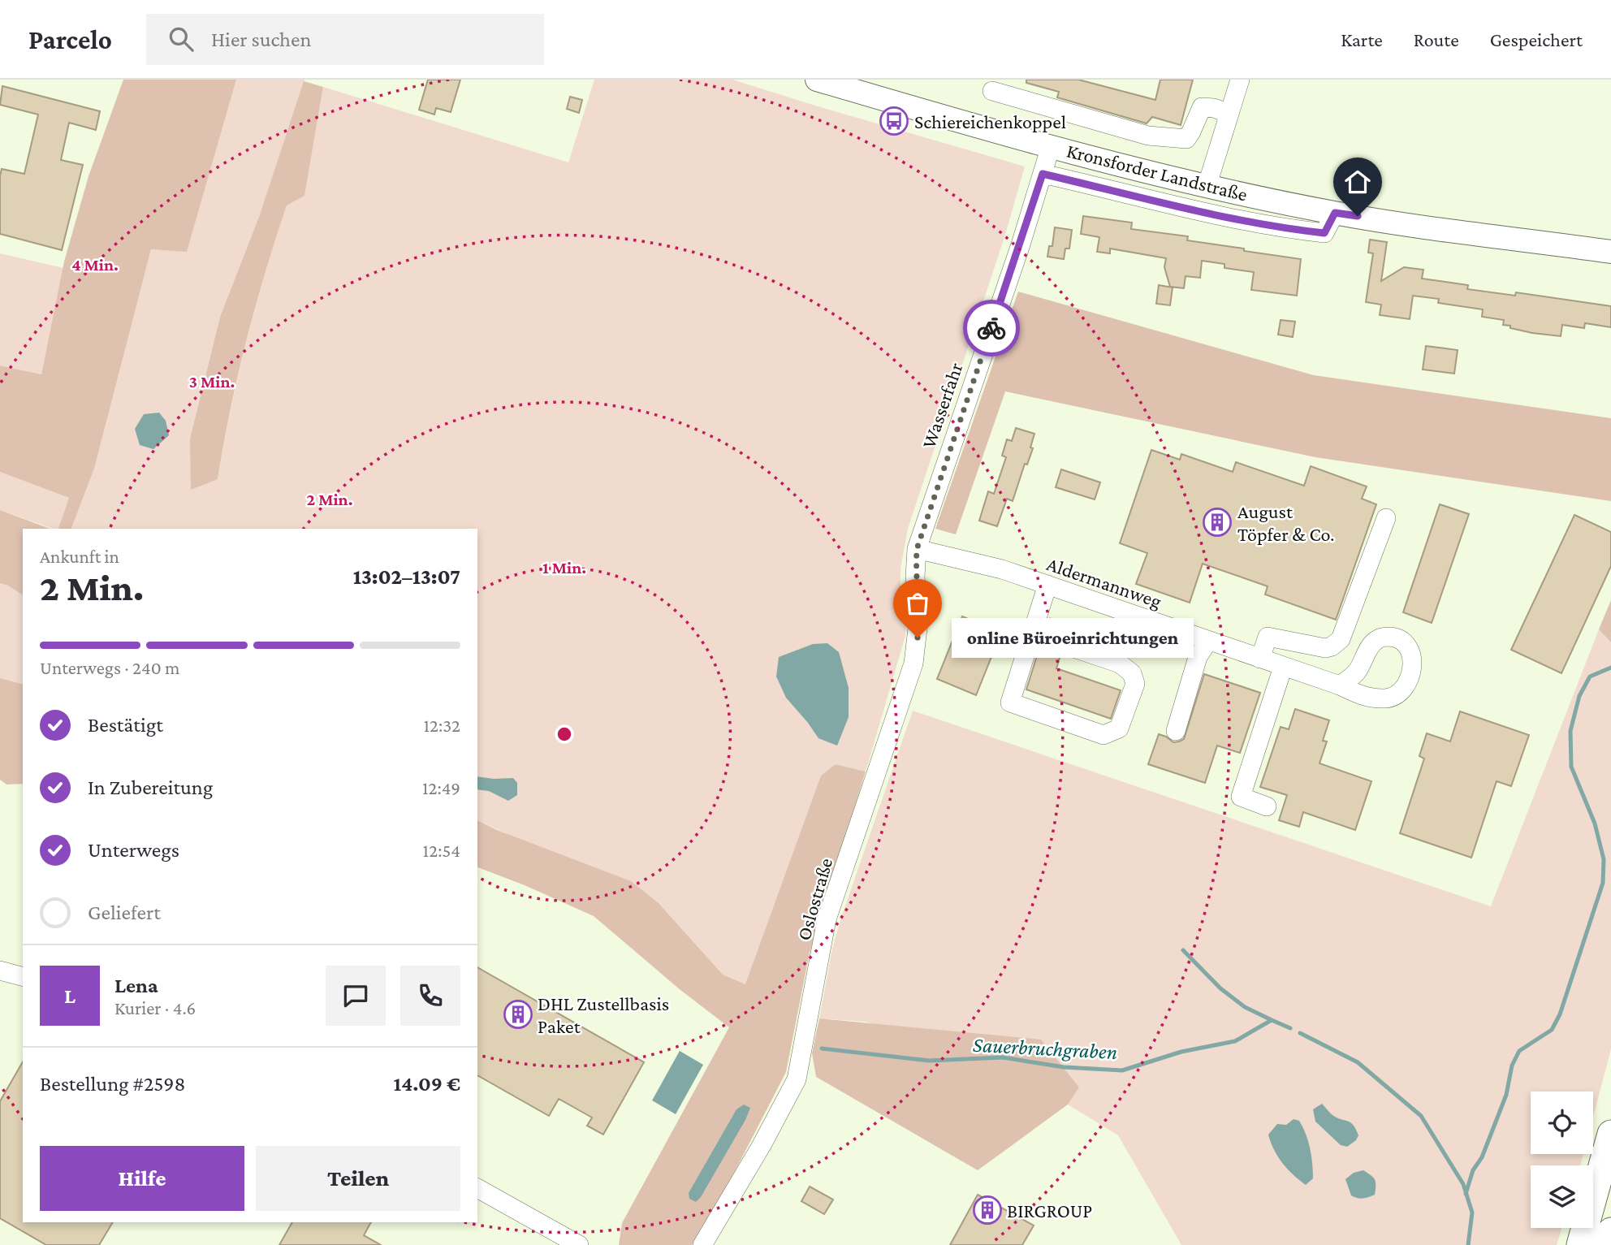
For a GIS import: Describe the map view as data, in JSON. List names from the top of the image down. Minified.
{"streets":{"main road":["Kronsforder Landstraße"],"street":["Wasserfahr","Aldermannweg","Oslostraße"]},"crossings":[["Kronsforder Landstraße","Wasserfahr"],["Wasserfahr","Aldermannweg"],["Wasserfahr","Oslostraße"],["Aldermannweg","Oslostraße"]],"water":["Sauerbruchgraben"],"places":{"bus stop":["Schiereichenkoppel"],"building":["August Töpfer & Co.","DHL Zustellbasis Paket","BIRGROUP"],"other":["online Büroeinrichtungen"]},"page":{"header":"Parcelo","search":"Hier suchen","nav":["Karte","Route","Gespeichert"],"heading":["2 Min.","Ankunft in","13:02–13:07"],"panel":["Lena","Kurier · 4.6","Bestellung #2598","14.09 €"],"bubble":"online Büroeinrichtungen","bar":"Unterwegs · 240 m","list":[["Bestätigt","12:32"],["In Zubereitung","12:49"],["Unterwegs","12:54"],"Geliefert"],"round":"L","buttons":["Hilfe","Teilen"]},"rings":["4 Min.","3 Min.","2 Min.","1 Min."]}
